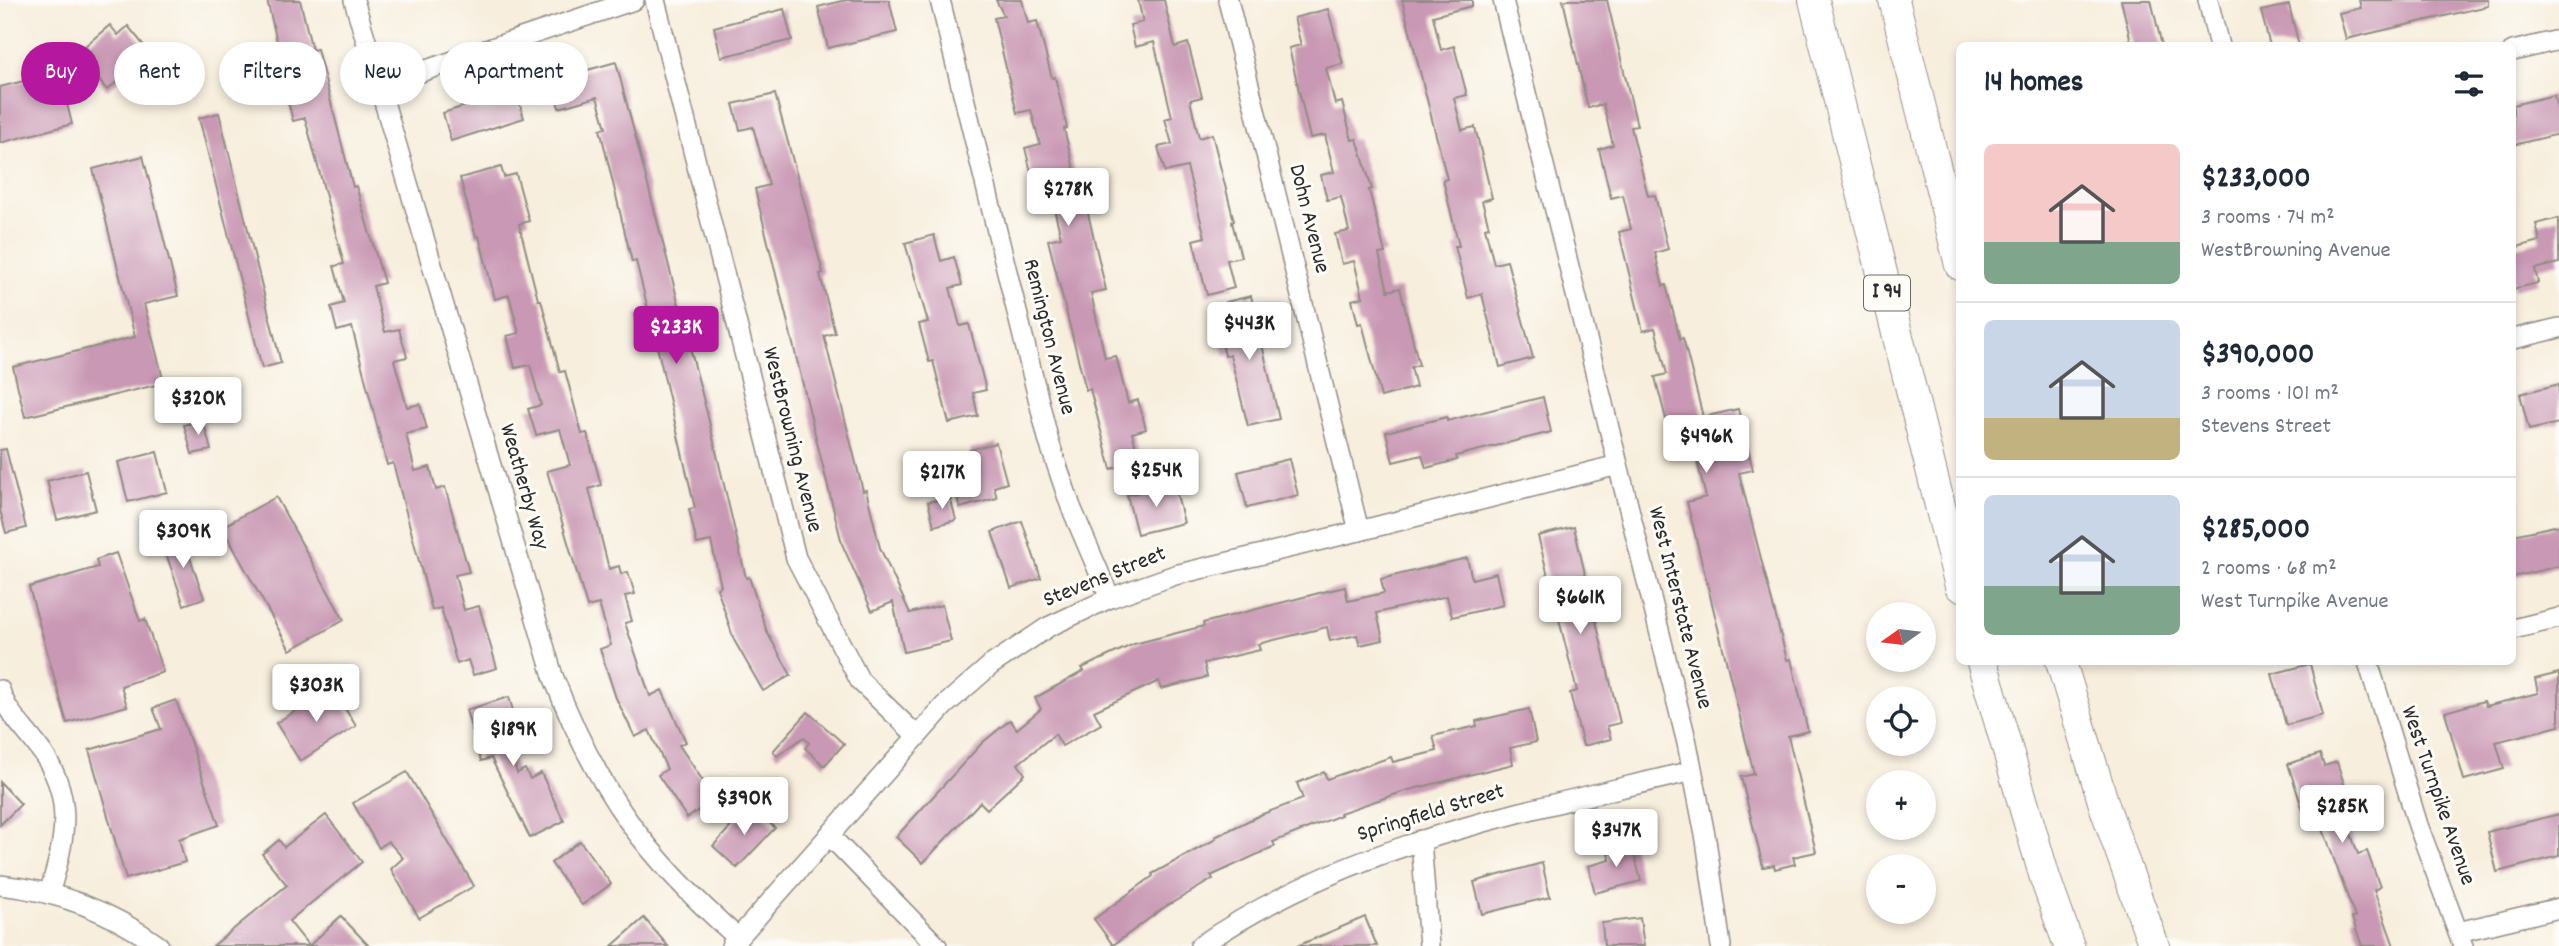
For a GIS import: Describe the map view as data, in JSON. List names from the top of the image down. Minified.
{"streets":{"highway":["I 94"],"street":["Dohn Avenue","Remington Avenue","WestBrowning Avenue","Weatherby Way","Stevens Street","West Interstate Avenue","West Turnpike Avenue","Springfield Street"]},"crossings":[["Dohn Avenue","Stevens Street"],["Remington Avenue","Stevens Street"],["WestBrowning Avenue","Stevens Street"],["Weatherby Way","Stevens Street"],["Stevens Street","West Interstate Avenue"],["West Interstate Avenue","Springfield Street"]],"north":"left","page":{"chip":["Buy","Rent","Filters","New","Apartment"],"heading":"14 homes","list":[{"name":"$233,000","note":"3 rooms · 74 m² · WestBrowning Avenue"},{"name":"$390,000","note":"3 rooms · 101 m² · Stevens Street"},{"name":"$285,000","note":"2 rooms · 68 m² · West Turnpike Avenue"}],"price":["$278K","$443K","$233K","$320K","$496K","$254K","$217K","$309K","$661K","$303K","$189K","$390K","$285K","$347K"],"map_buttons":["+","−"]}}
